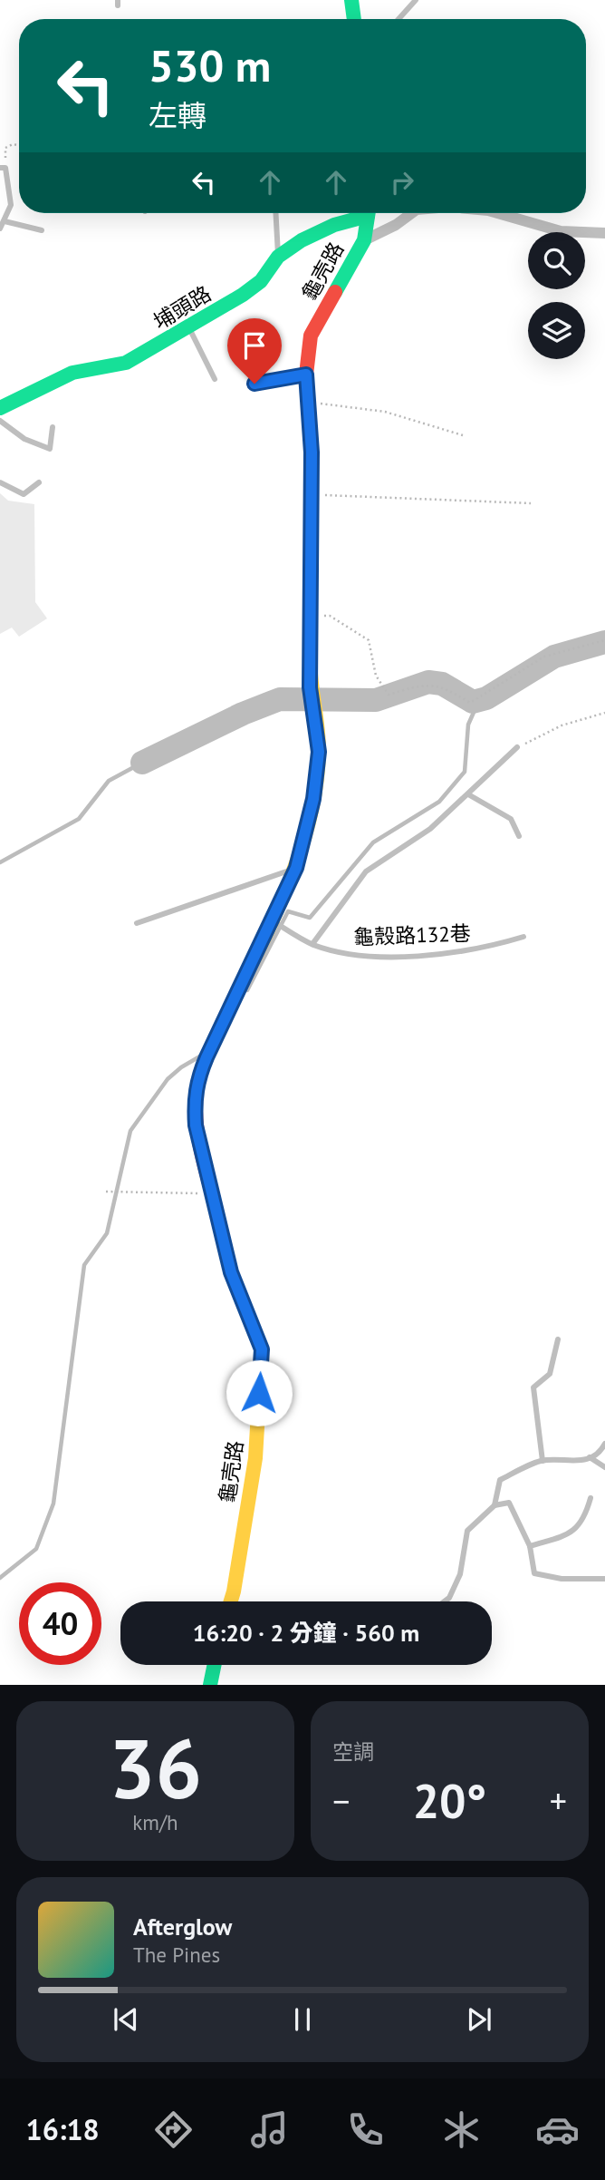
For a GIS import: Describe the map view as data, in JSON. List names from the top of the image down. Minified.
{"streets":{"street":["龜壳路","埔頭路"],"lane":["龜殼路132巷"]},"crossings":[["龜壳路","龜殼路132巷"]],"page":{"turn":["530 m","左轉"],"limit":"40","trip":"16:20 · 2 分鐘 · 560 m","tile":[["36","km/h"],"空調"],"heat":["−","20°","+"],"song":["Afterglow","The Pines"],"tabs":"16:18"}}
